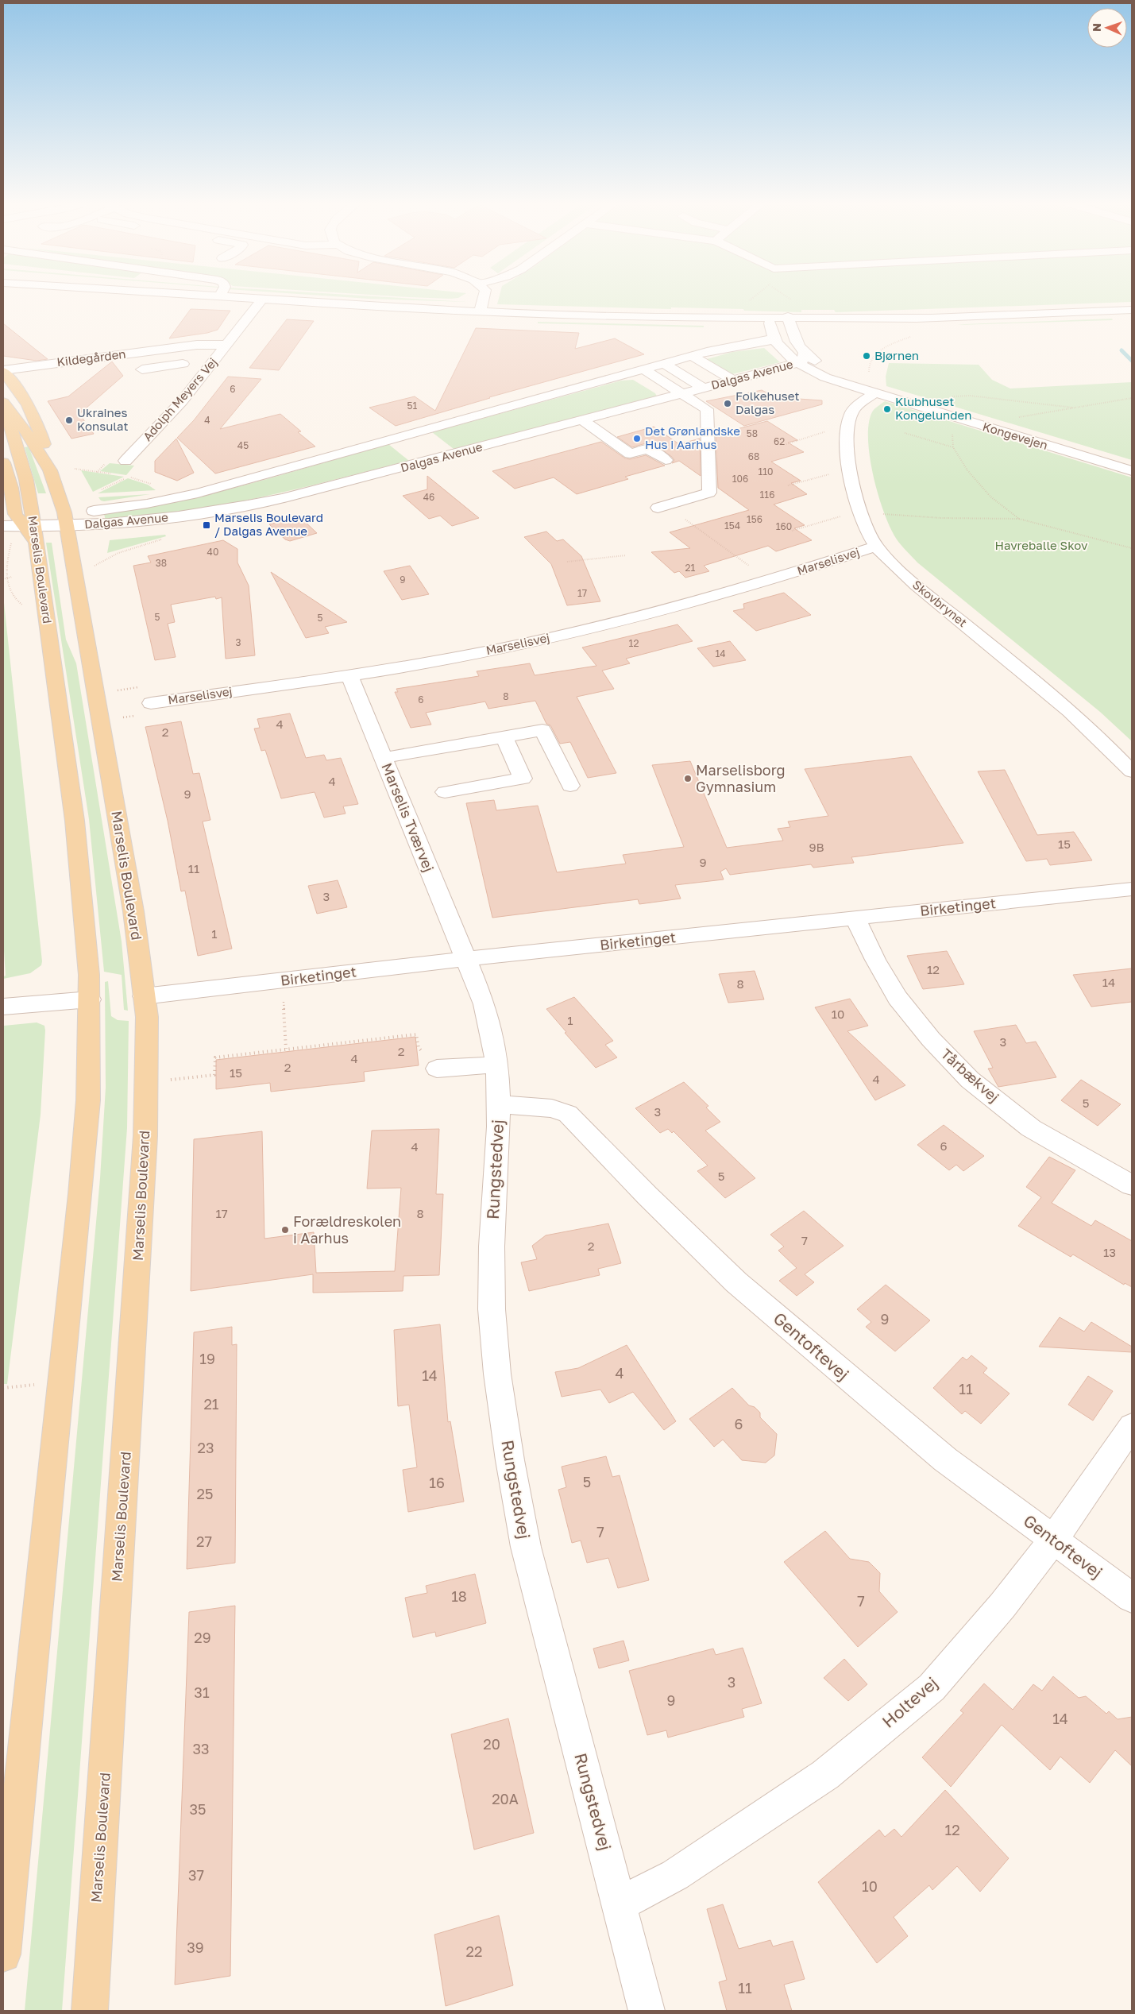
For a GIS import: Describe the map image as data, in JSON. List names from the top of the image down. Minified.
{"streets":{"main road":["Marselis Boulevard"],"street":["Kildegården","Dalgas Avenue","Adolph Meyers Vej","Kongevejen","Marselisvej","Skovbrynet","Marselis Tværvej","Birketinget","Tårbækvej","Rungstedvej","Gentoftevej","Holtevej"]},"crossings":[["Kildegården","Adolph Meyers Vej"],["Dalgas Avenue","Kongevejen"],["Dalgas Avenue","Marselis Boulevard"],["Kongevejen","Skovbrynet"],["Marselisvej","Skovbrynet"],["Marselisvej","Marselis Tværvej"],["Marselis Boulevard","Birketinget"],["Marselis Tværvej","Birketinget"],["Marselis Tværvej","Rungstedvej"],["Birketinget","Tårbækvej"],["Birketinget","Rungstedvej"],["Rungstedvej","Gentoftevej"],["Rungstedvej","Holtevej"],["Gentoftevej","Holtevej"]],"parks":["Havreballe Skov"],"places":{"other":["Bjørnen","Folkehuset Dalgas","Klubhuset Kongelunden","Ukraines Konsulat","Det Grønlandske Hus i Aarhus","Marselisborg Gymnasium","Forældreskolen i Aarhus"],"transit":["Marselis Boulevard / Dalgas Avenue"]},"house_numbers":["6","51","4","58","62","45","68","110","106","116","46","156","154","160","40","38","21","9","17","5","5","3","12","14","8","6","4","2","4","9","15","9B","9","11","3","1","12","14","8","10","1","3","2","4","2","15","4","5","3","6","4","5","17","8","7","2","13","9","19","4","14","11","21","6","23","5","16","25","7","27","18","7","29","3","31","9","14","20","33","20A","35","12","37","10","39","22","11"],"north":"left"}
